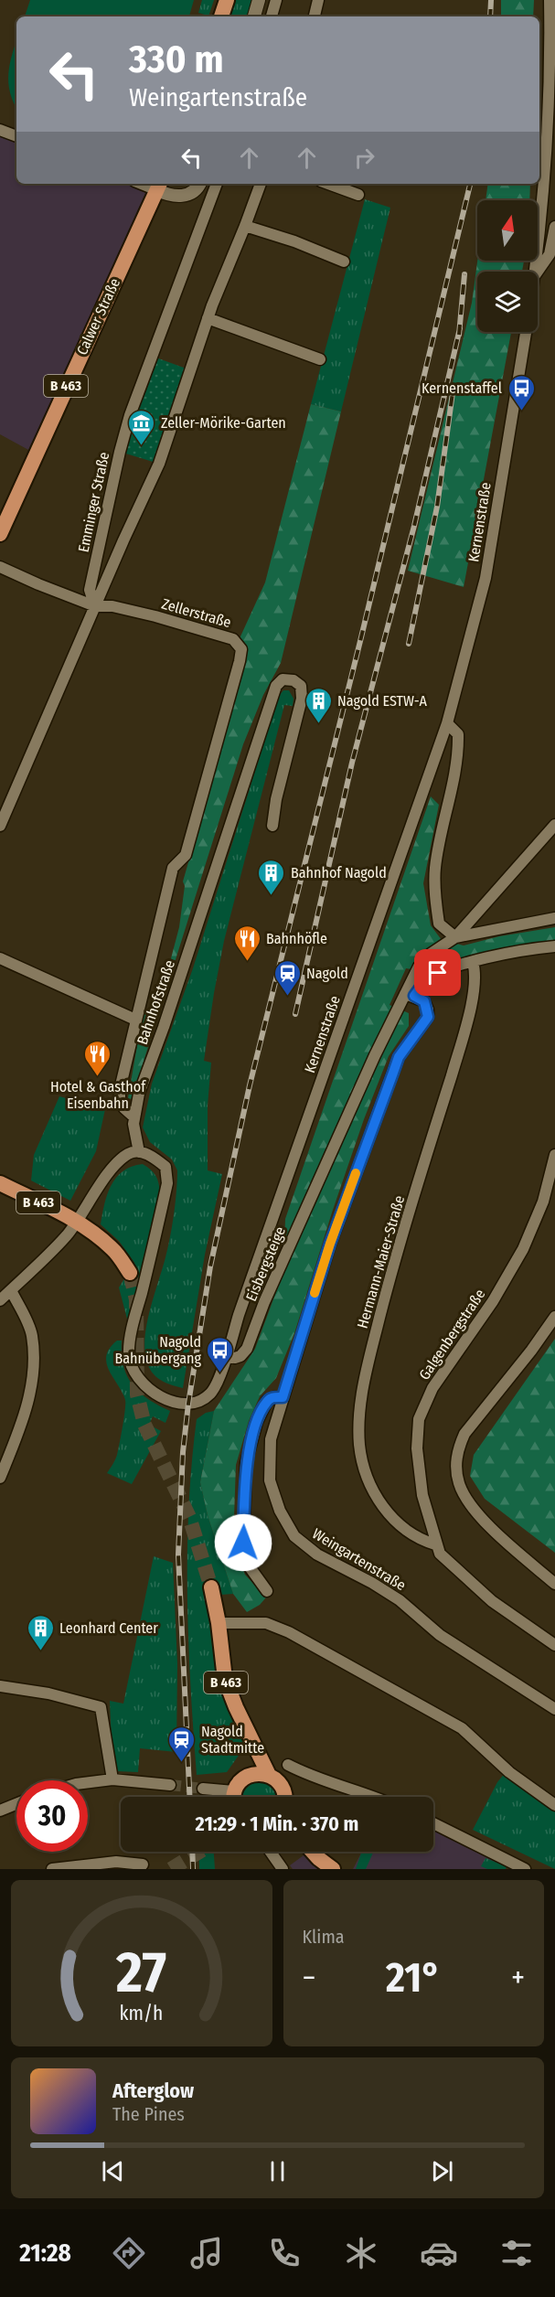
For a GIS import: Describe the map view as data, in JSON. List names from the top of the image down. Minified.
{"streets":{"main road":["Calwer Straße","B 463"],"street":["Emminger Straße","Kernenstraße","Zellerstraße","Bahnhofstraße","Hermann-Maier-Straße","Eisbergsteige","Galgenbergstraße","Weingartenstraße"]},"crossings":[["Emminger Straße","Zellerstraße"],["Kernenstraße","Eisbergsteige"],["Hermann-Maier-Straße","Eisbergsteige"],["Hermann-Maier-Straße","Galgenbergstraße"],["Eisbergsteige","Weingartenstraße"]],"places":{"bus stop":["Kernenstaffel","Nagold Bahnübergang"],"museum":["Zeller-Mörike-Garten"],"building":["Nagold ESTW-A","Bahnhof Nagold","Leonhard Center"],"restaurant":["Bahnhöfle","Hotel & Gasthof Eisenbahn"],"station":["Nagold","Nagold Stadtmitte"]},"north":"top","page":{"turn":["330 m","Weingartenstraße"],"limit":"30","trip":"21:29 · 1 Min. · 370 m","tile":"Klima","heat":["−","21°","+"],"song":["Afterglow","The Pines"],"tabs":"21:28","gauge":["27","km/h"]}}
